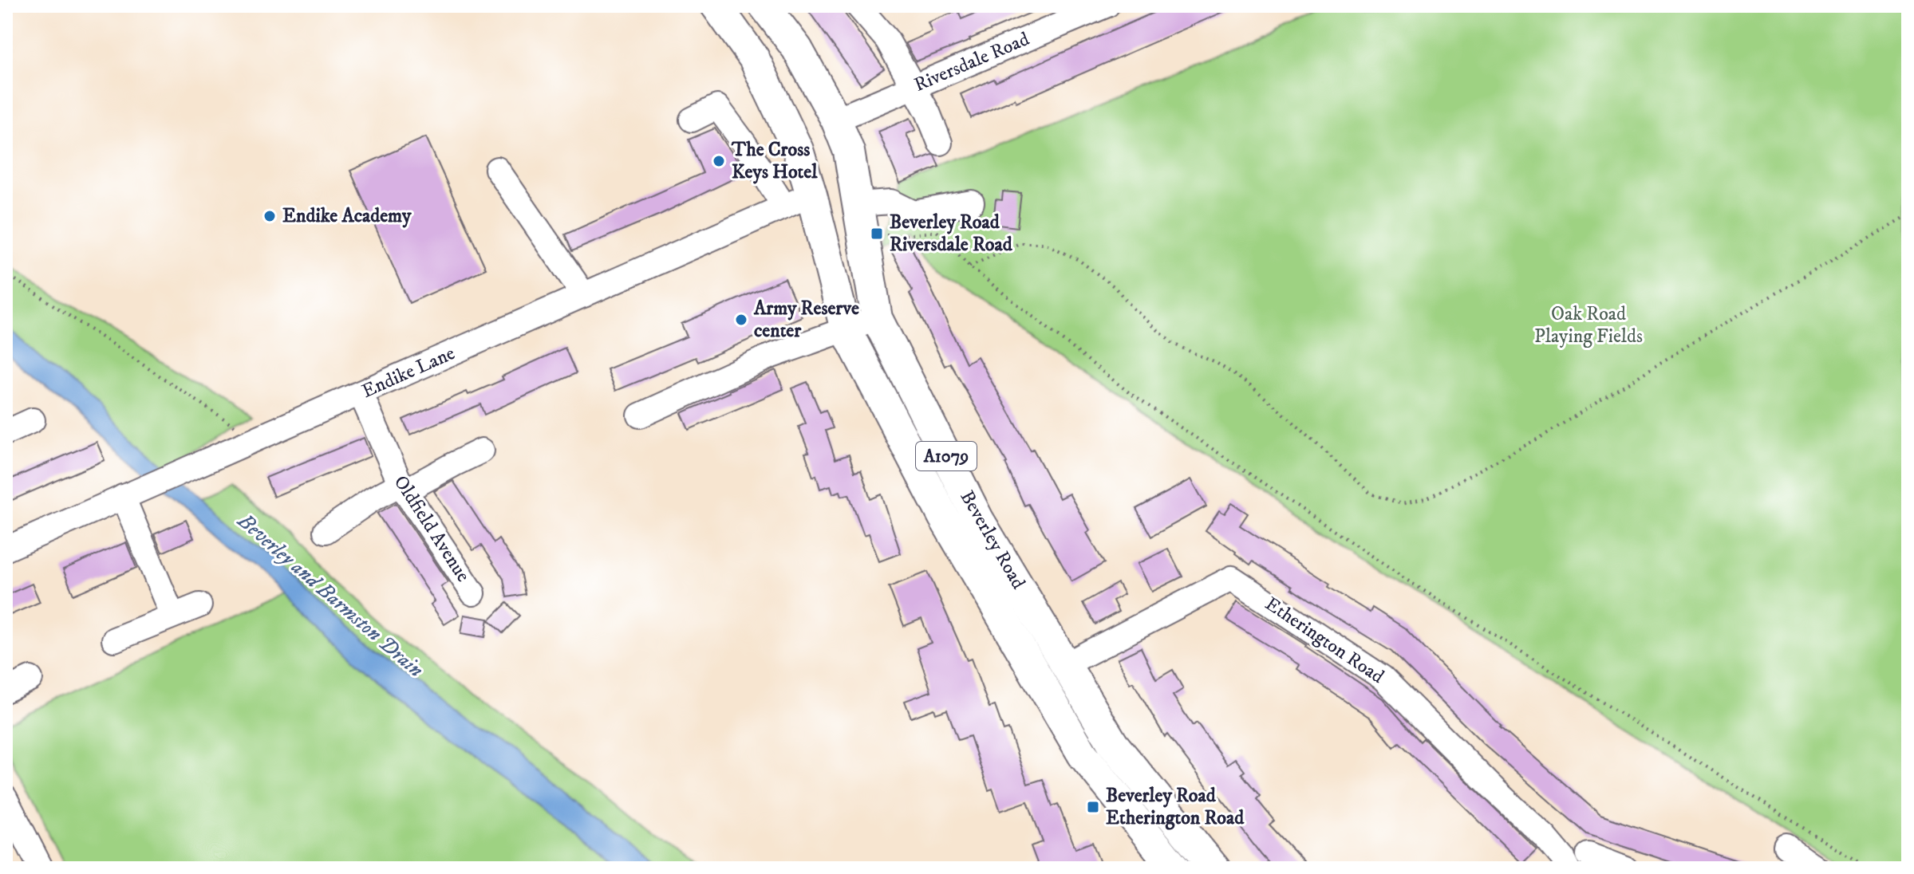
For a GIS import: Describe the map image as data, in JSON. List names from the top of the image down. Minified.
{"streets":{"main road":["A1079","Beverley Road"],"street":["Riversdale Road","Endike Lane","Oldfield Avenue","Etherington Road"]},"crossings":[["Riversdale Road","Beverley Road"],["Endike Lane","Oldfield Avenue"],["Endike Lane","Beverley Road"],["Beverley Road","Etherington Road"]],"water":["Beverley and Barmston Drain"],"parks":["Oak Road Playing Fields"],"places":{"other":["The Cross Keys Hotel","Endike Academy","Army Reserve center"],"transit":["Beverley Road Riversdale Road","Beverley Road Etherington Road"]}}
